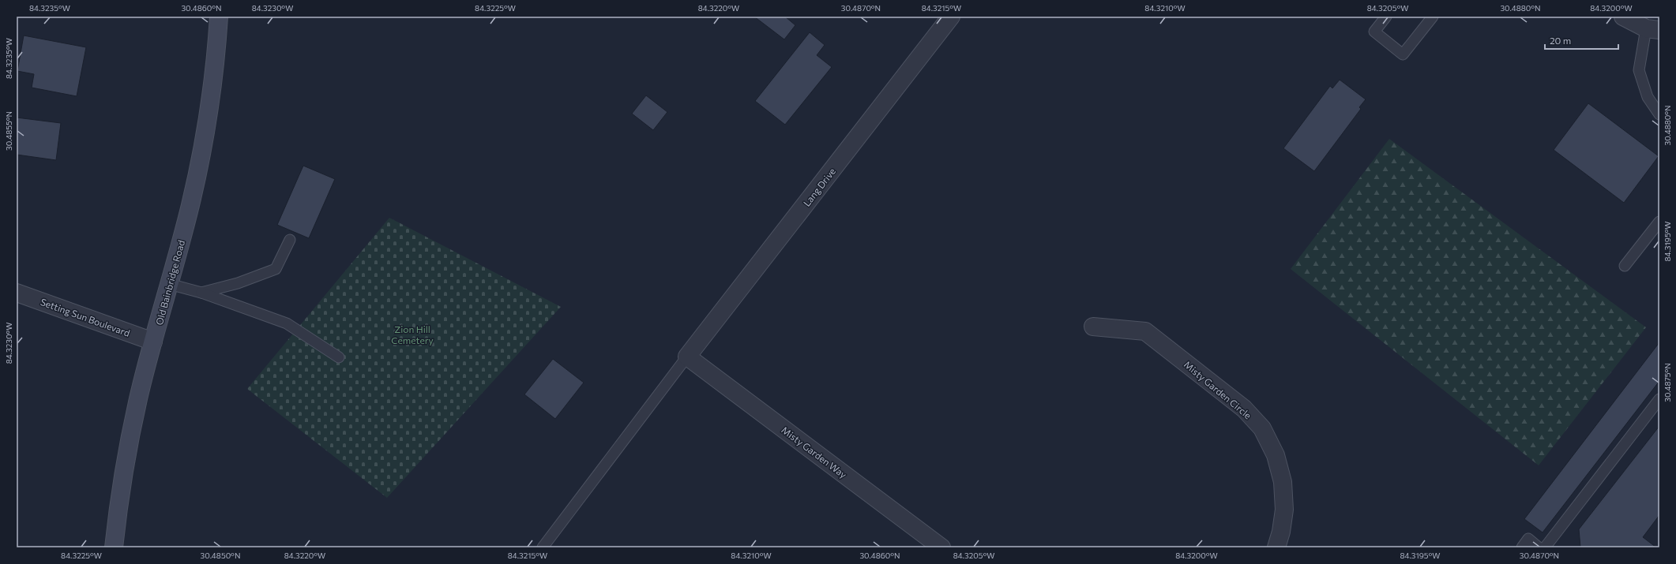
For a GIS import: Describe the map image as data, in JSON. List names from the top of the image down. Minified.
{"streets":{"main road":["Old Bainbridge Road"],"street":["Lang Drive","Setting Sun Boulevard","Misty Garden Circle","Misty Garden Way"]},"crossings":[["Lang Drive","Misty Garden Way"],["Old Bainbridge Road","Setting Sun Boulevard"]],"parks":["Zion Hill Cemetery"],"scale_bar":"20 m","coordinates":["84.3235°W","30.4860°N","84.3230°W","84.3225°W","84.3220°W","30.4870°N","84.3215°W","84.3210°W","84.3205°W","30.4880°N","84.3200°W","30.4855°N","84.3195°W","30.4875°N","30.4850°N"]}
